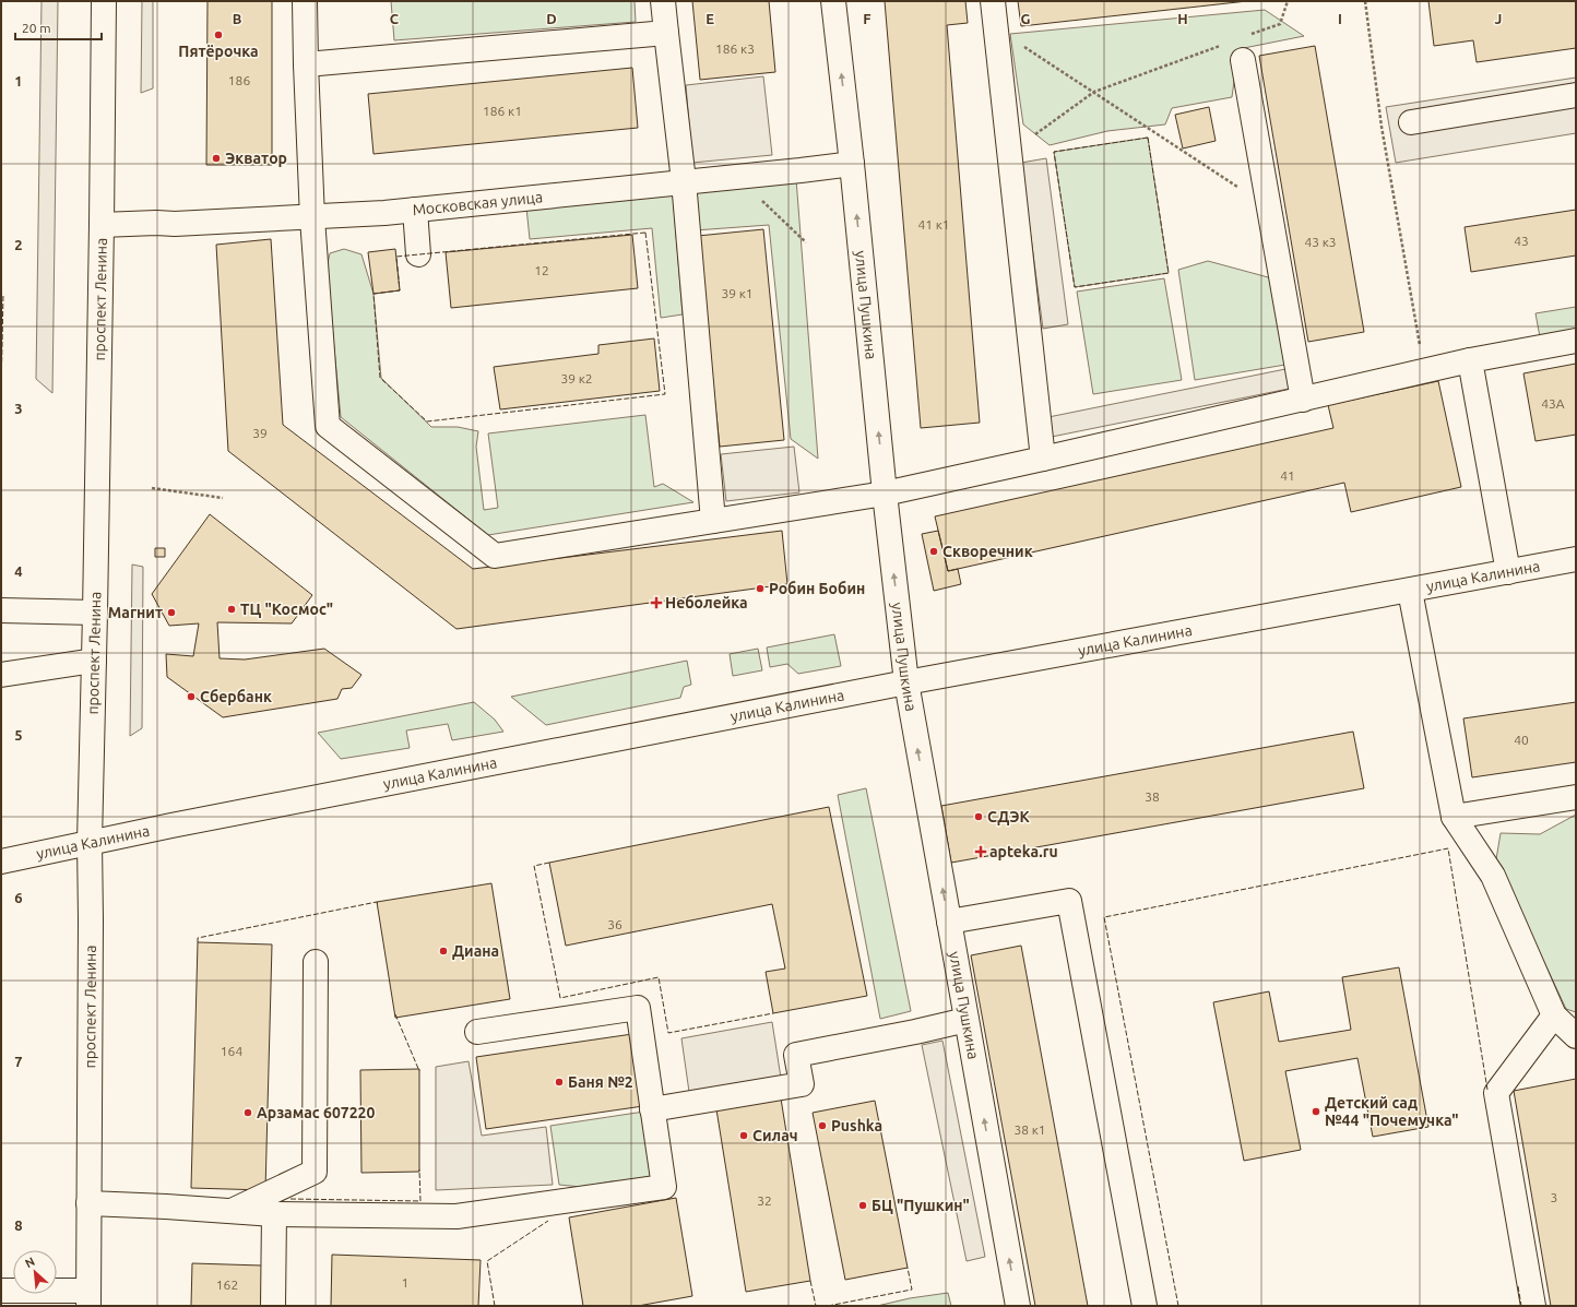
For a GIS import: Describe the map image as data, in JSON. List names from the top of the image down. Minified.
{"streets":{"street":["Московская улица","проспект Ленина","улица Пушкина","улица Калинина"]},"crossings":[["Московская улица","проспект Ленина"],["Московская улица","улица Пушкина"],["проспект Ленина","улица Калинина"],["улица Пушкина","улица Калинина"]],"places":{"other":["Пятёрочка","Экватор","Скворечник","Робин Бобин","ТЦ \"Космос\"","Магнит","Сбербанк","СДЭК","Диана","Баня №2","Детский сад №44 \"Почемучка\"","Арзамас 607220","Pushka","Силач","БЦ \"Пушкин\""],"health":["Неболейка","apteka.ru"]},"house_numbers":["186 к3","186","186 к1","41 к1","43","43 к3","12","39 к1","39 к2","43А","39","41","40","38","36","164","38 к1","3","32","1","162"],"scale_bar":"20 m","north":"top left","grid":{"columns":["B","C","D","E","F","G","H","I","J"],"rows":["1","2","3","4","5","6","7","8"]}}
